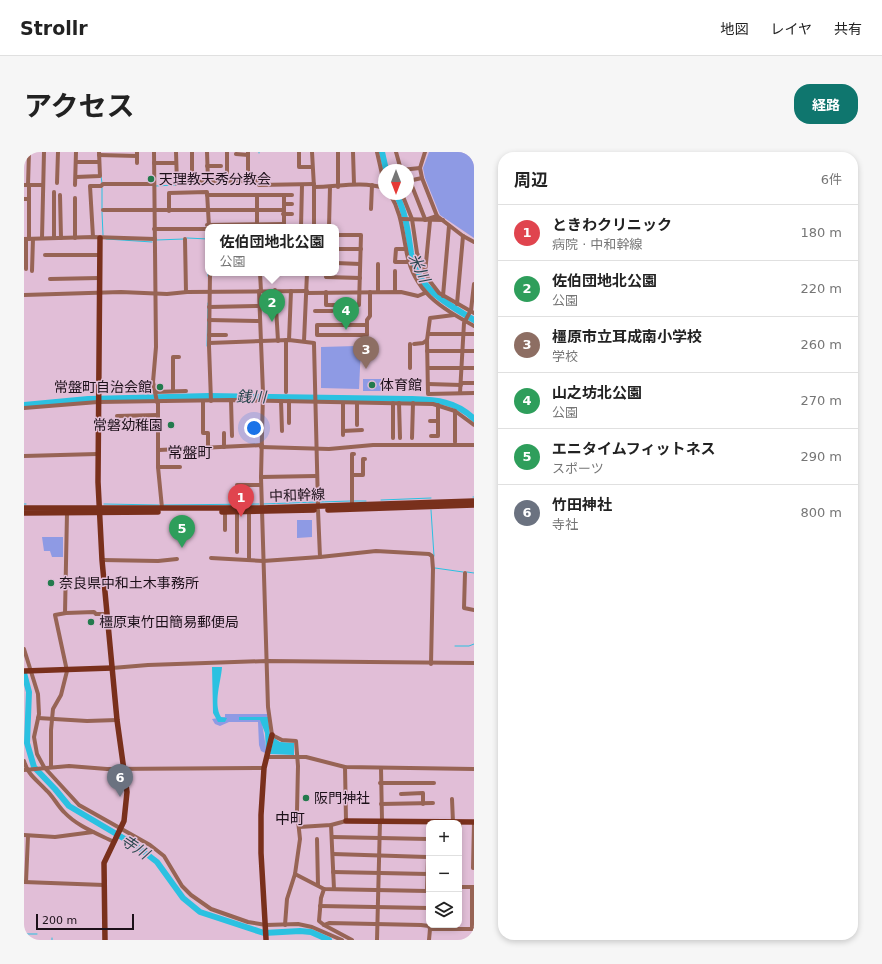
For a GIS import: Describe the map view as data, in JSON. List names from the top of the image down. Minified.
{"streets":{"street":["中和幹線"]},"districts":["常盤町","中町"],"water":["米川","銭川","寺川"],"places":["天理教天秀分教会","体育館","常盤町自治会館","常磐幼稚園","奈良県中和土木事務所","橿原東竹田簡易郵便局","阪門神社"],"scale_bar":"200 m","north":"bottom","page":{"header":"Strollr","nav":["地図","レイヤ","共有"],"title":"アクセス","buttons":"経路","heading":["周辺","6件"],"list":[{"mark":"1","name":"ときわクリニック","note":"病院 · 中和幹線","value":"180 m"},{"mark":"2","name":"佐伯団地北公園","note":"公園","value":"220 m"},{"mark":"3","name":"橿原市立耳成南小学校","note":"学校","value":"260 m"},{"mark":"4","name":"山之坊北公園","note":"公園","value":"270 m"},{"mark":"5","name":"エニタイムフィットネス","note":"スポーツ","value":"290 m"},{"mark":"6","name":"竹田神社","note":"寺社","value":"800 m"}],"popup":["佐伯団地北公園","公園"],"pins":["2","4","3","1","5","6"],"map_buttons":["+","−"],"scale":"200 m"}}
